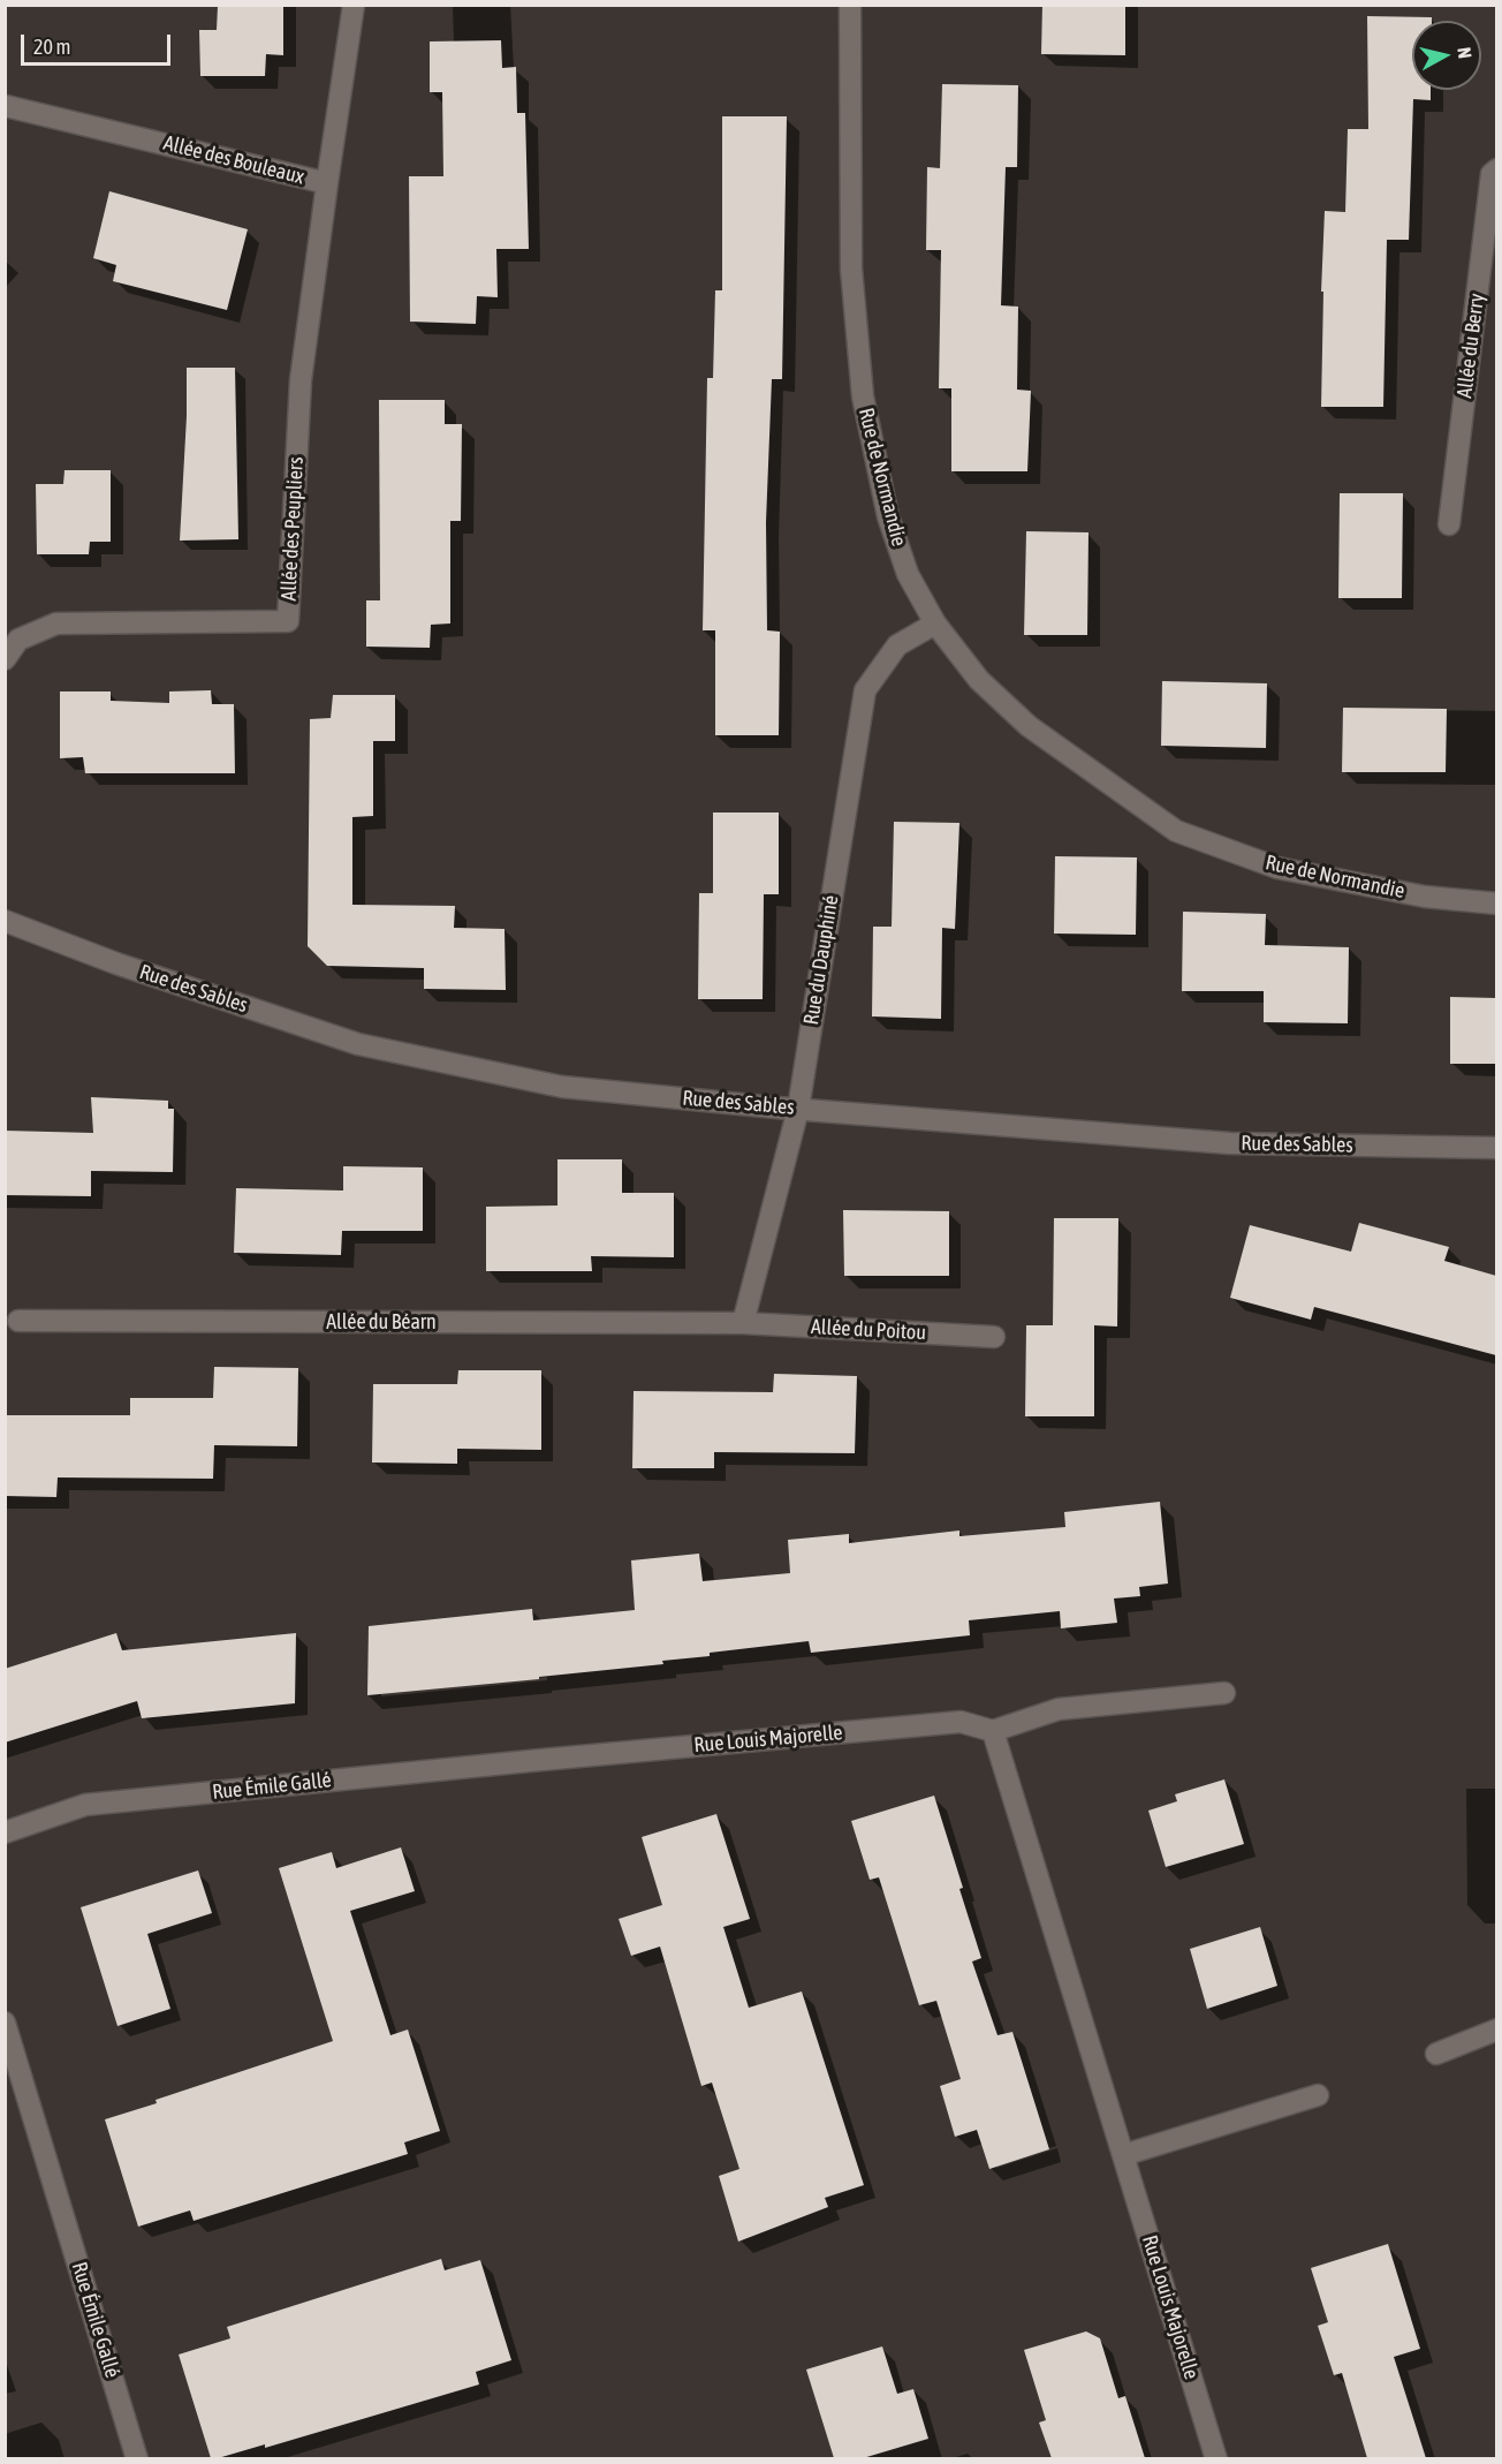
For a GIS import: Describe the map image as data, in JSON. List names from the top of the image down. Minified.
{"streets":{"street":["Allée des Bouleaux","Allée du Berry","Rue de Normandie","Allée des Peupliers","Rue du Dauphiné","Rue des Sables","Allée du Béarn","Allée du Poitou","Rue Louis Majorelle","Rue Émile Gallé"]},"crossings":[["Allée des Bouleaux","Allée des Peupliers"],["Rue de Normandie","Rue du Dauphiné"],["Rue du Dauphiné","Rue des Sables"],["Rue du Dauphiné","Allée du Béarn"],["Rue du Dauphiné","Allée du Poitou"],["Allée du Béarn","Allée du Poitou"],["Rue Louis Majorelle","Rue Émile Gallé"]],"scale_bar":"20 m","north":"right"}
